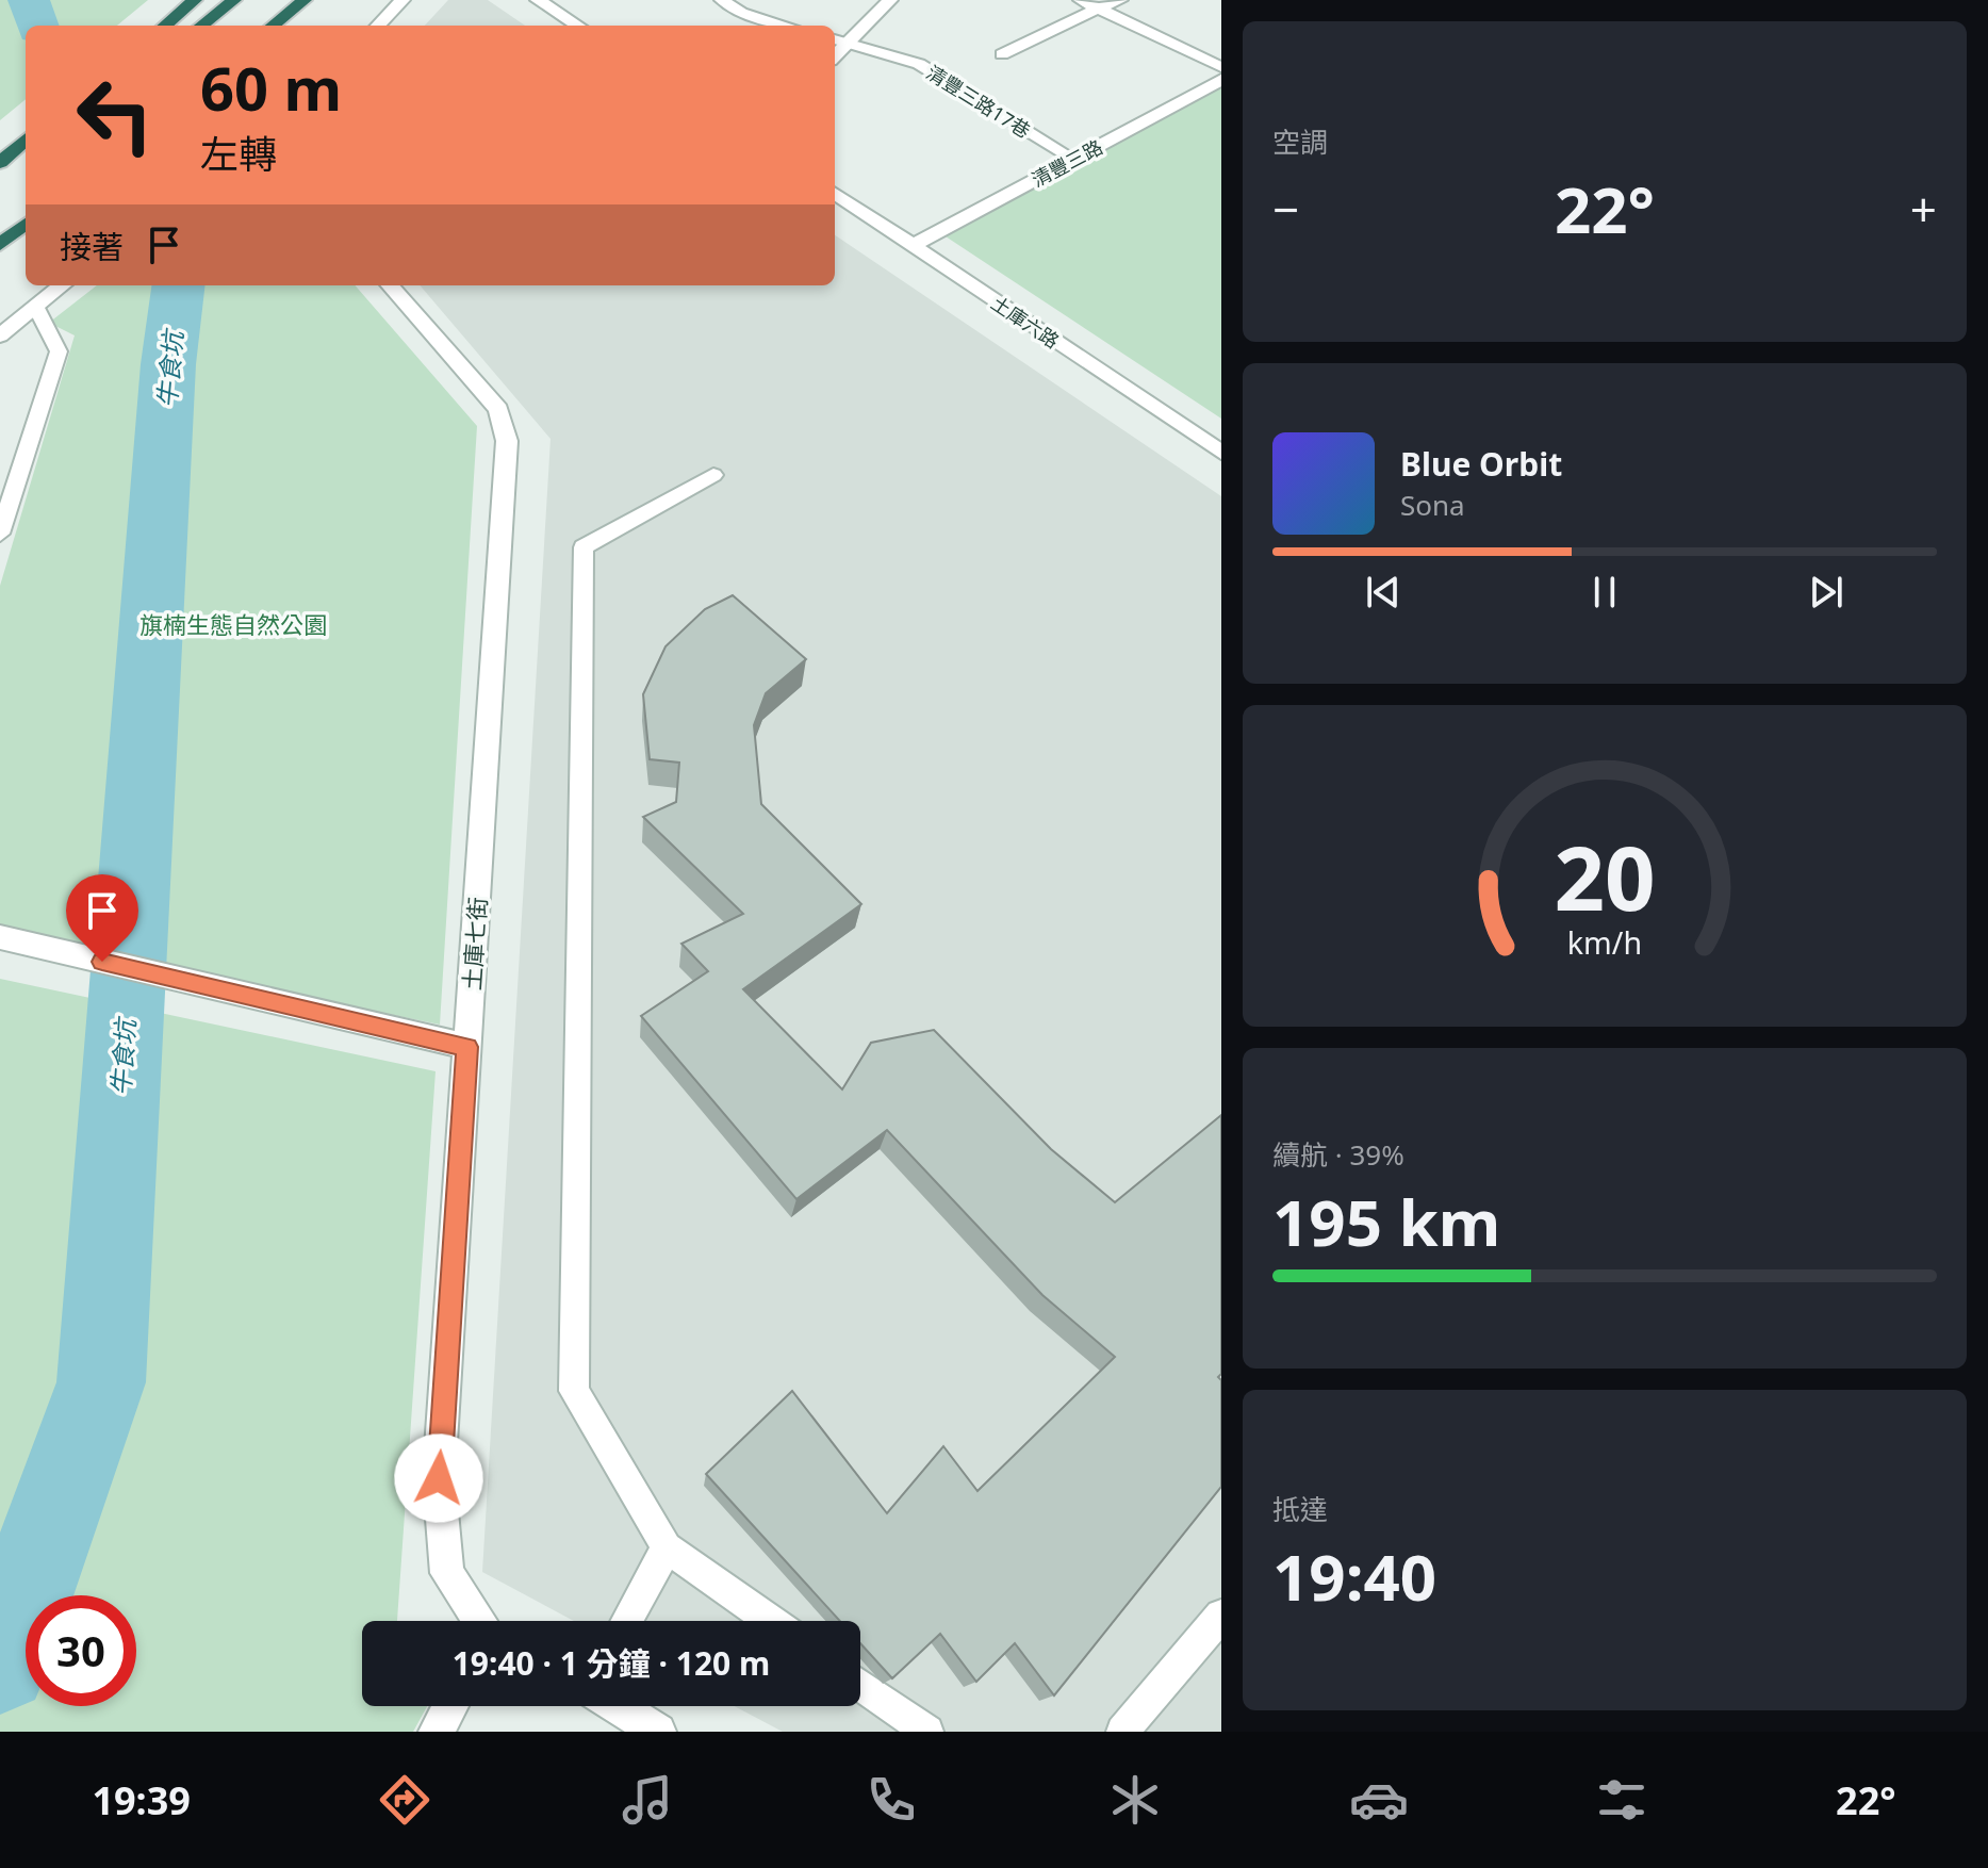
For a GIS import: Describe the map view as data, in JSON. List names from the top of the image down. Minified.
{"streets":{"street":["清豐三路","土庫六路","土庫七街"],"lane":["清豐三路17巷"]},"crossings":[["清豐三路17巷","清豐三路"],["清豐三路","土庫六路"]],"water":["牛食坑"],"parks":["旗楠生態自然公園"],"page":{"tile":["空調",["續航 · 39%","195 km"],["抵達","19:40"]],"turn":["60 m","左轉"],"heat":["−","22°","+"],"then":"接著","song":["Blue Orbit","Sona"],"limit":"30","trip":"19:40 · 1 分鐘 · 120 m","tabs":["19:39","22°"],"gauge":["20","km/h"]}}
